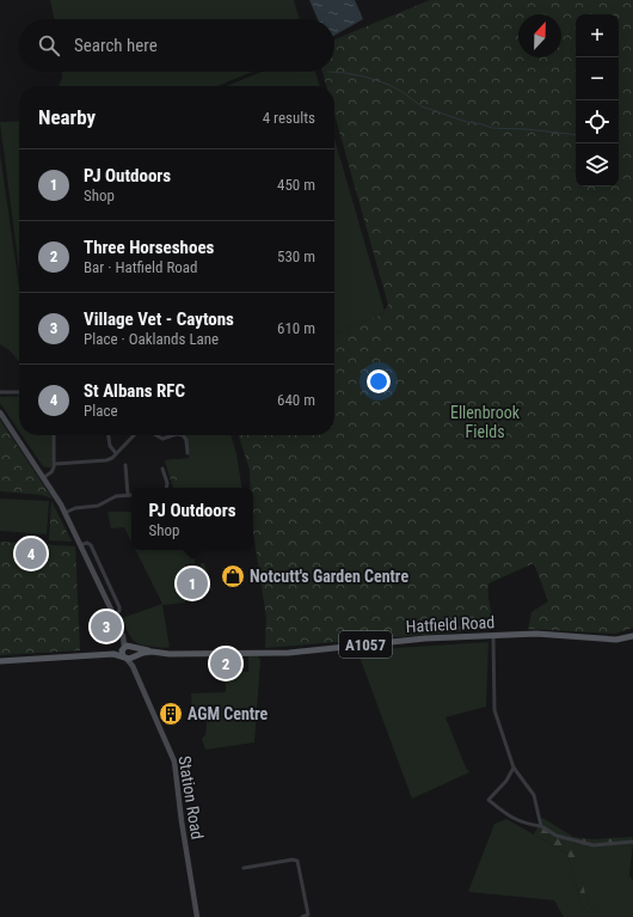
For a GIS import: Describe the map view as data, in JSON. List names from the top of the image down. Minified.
{"streets":{"main road":["Hatfield Road","A1057"],"street":["Station Road"]},"crossings":[["Hatfield Road","Station Road"]],"parks":["Ellenbrook Fields"],"places":{"shop":["Notcutt's Garden Centre"],"building":["AGM Centre"]},"north":"top","page":{"map_buttons":["+","−"],"search":"Search here","heading":["Nearby","4 results"],"list":[{"mark":"1","name":"PJ Outdoors","note":"Shop","value":"450 m"},{"mark":"2","name":"Three Horseshoes","note":"Bar · Hatfield Road","value":"530 m"},{"mark":"3","name":"Village Vet - Caytons","note":"Place · Oaklands Lane","value":"610 m"},{"mark":"4","name":"St Albans RFC","note":"Place","value":"640 m"}],"popup":["PJ Outdoors","Shop"],"pins":["4","1","3","2"]}}
